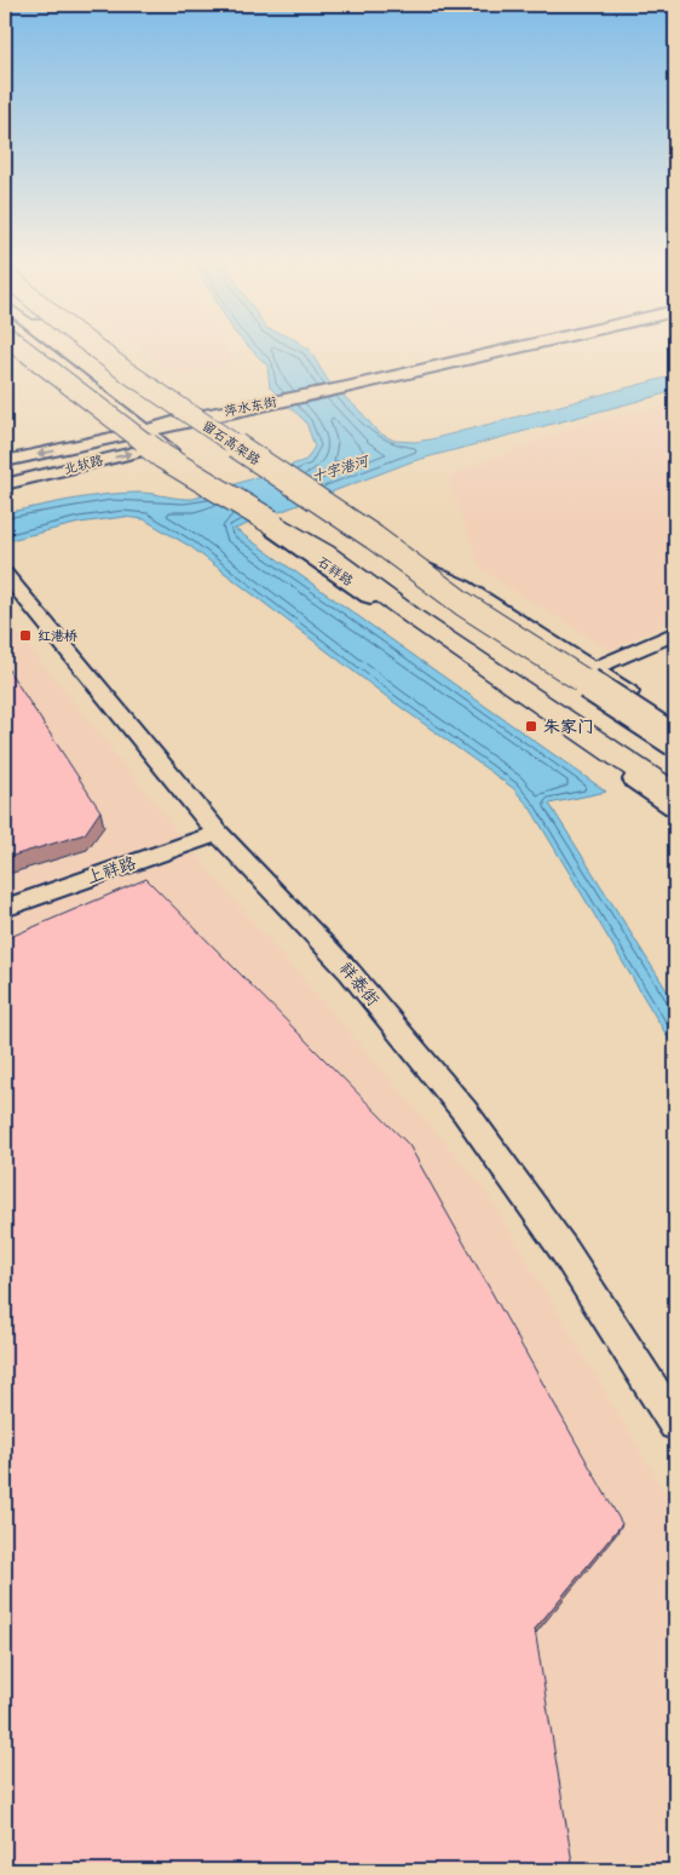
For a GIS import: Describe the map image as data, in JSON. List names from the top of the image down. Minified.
{"streets":{"highway":["留石高架路"],"main road":["萍水东街","石祥路"],"street":["北软路","上祥路","祥泰街"]},"crossings":[["萍水东街","北软路"],["萍水东街","石祥路"],["北软路","石祥路"],["上祥路","祥泰街"]],"water":["十字港河"],"places":{"transit":["红港桥","朱家门"]}}
